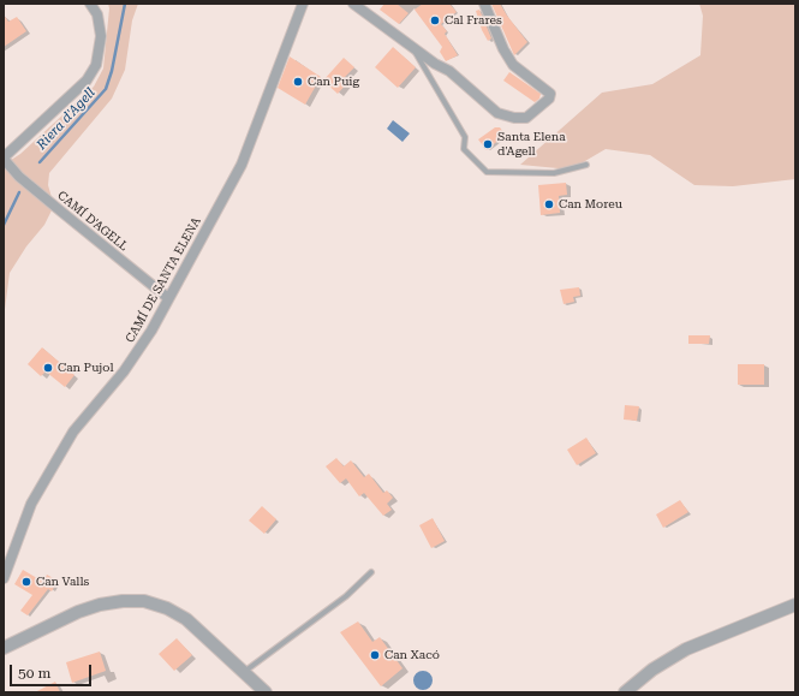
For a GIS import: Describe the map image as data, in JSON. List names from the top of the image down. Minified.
{"streets":{"street":["CAMÍ D'AGELL","CAMÍ DE SANTA ELENA"]},"crossings":[["CAMÍ D'AGELL","CAMÍ DE SANTA ELENA"]],"water":["Riera d'Agell"],"places":["Cal Frares","Can Puig","Santa Elena d'Agell","Can Moreu","Can Pujol","Can Valls","Can Xacó"],"scale_bar":"50 m"}
